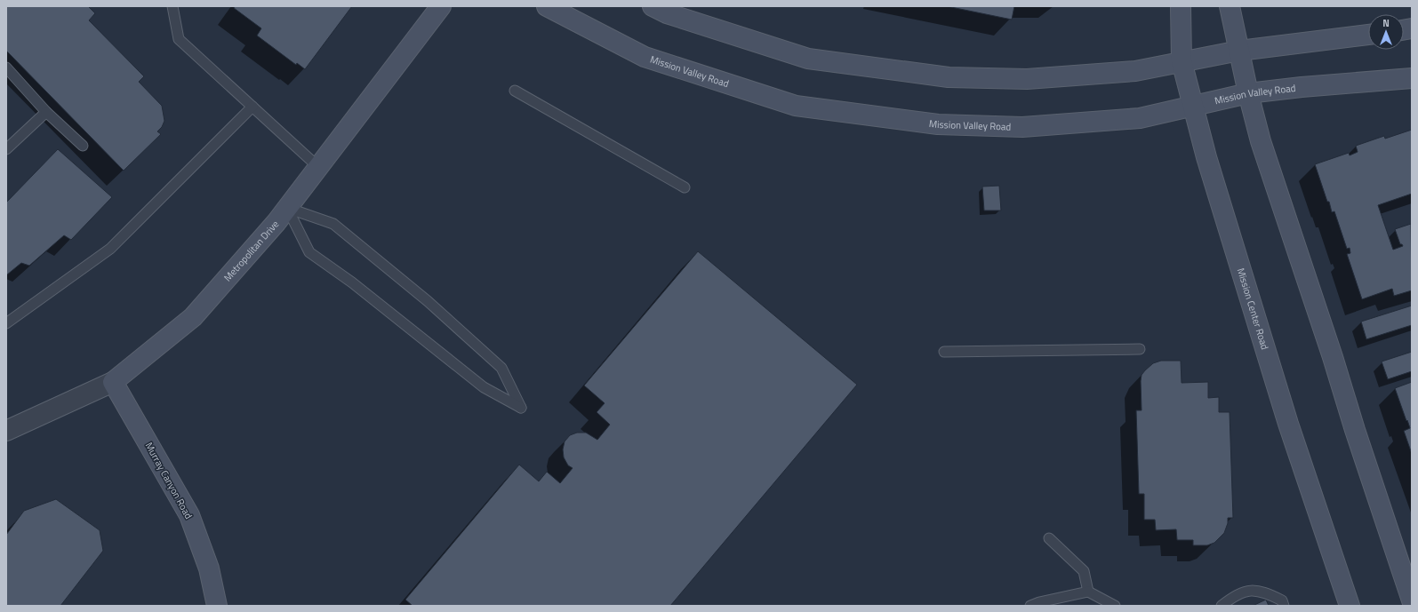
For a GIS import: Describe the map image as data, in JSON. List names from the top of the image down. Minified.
{"streets":{"main road":["Mission Valley Road","Metropolitan Drive","Mission Center Road","Murray Canyon Road"]},"crossings":[["Mission Valley Road","Mission Center Road"],["Metropolitan Drive","Murray Canyon Road"]],"north":"top"}
